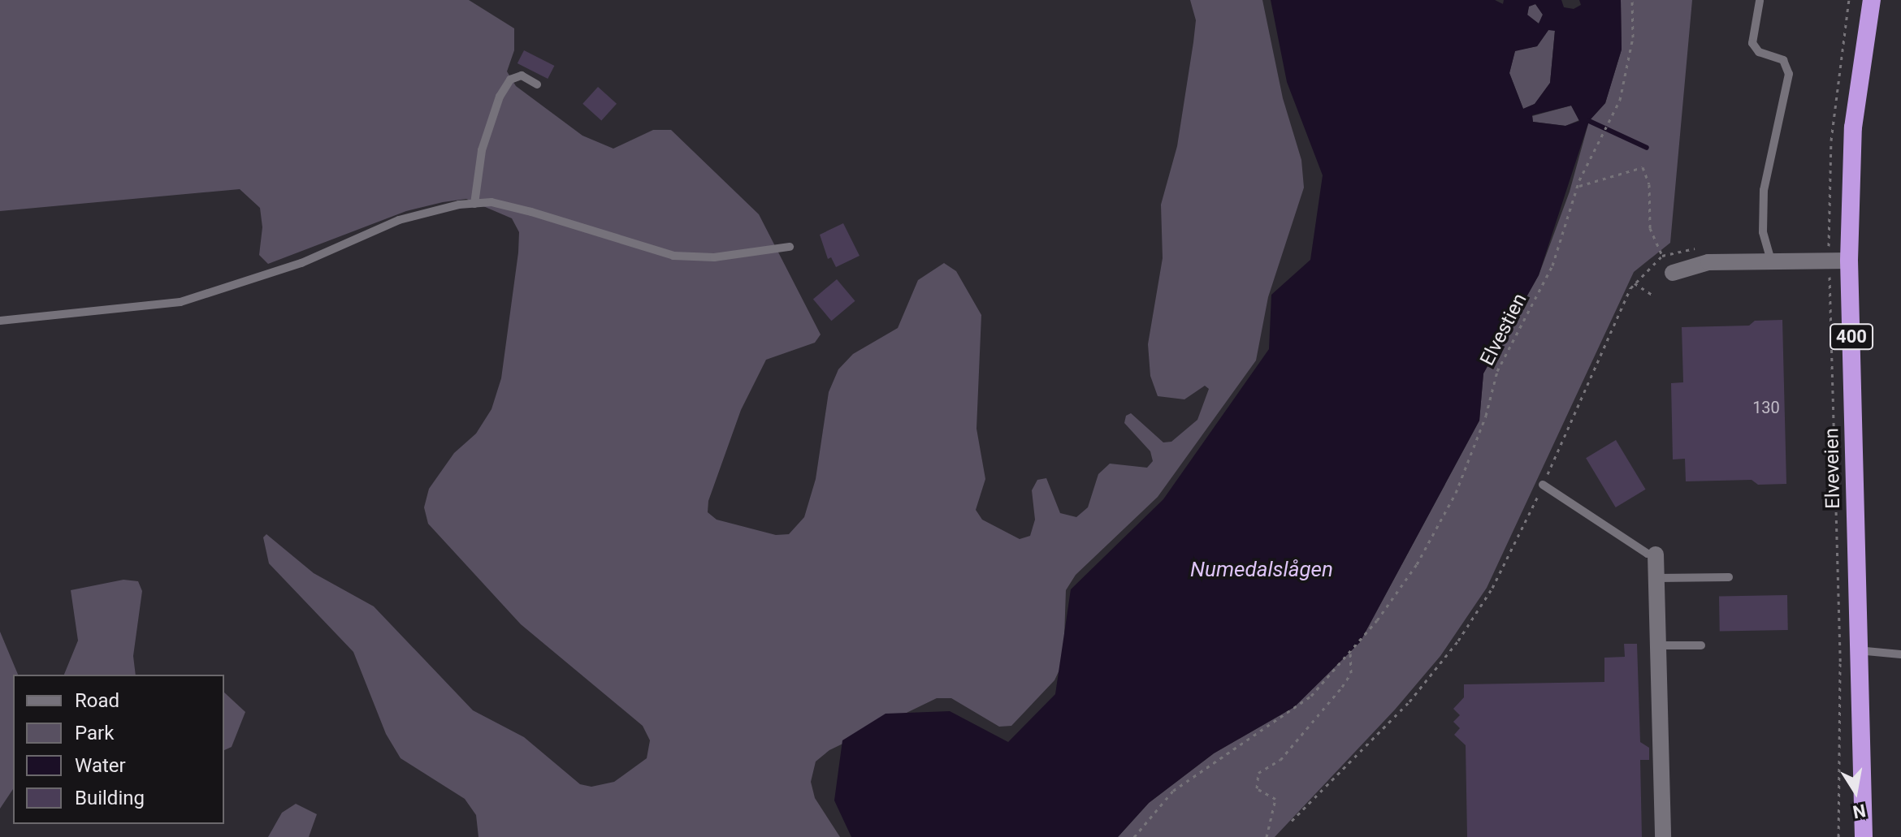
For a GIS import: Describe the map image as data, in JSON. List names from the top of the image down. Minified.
{"streets":{"highway":["400","Elveveien"],"path":["Elvestien"]},"water":["Numedalslågen"],"house_numbers":["130"],"legend":["Road","Park","Water","Building"],"north":"bottom"}
